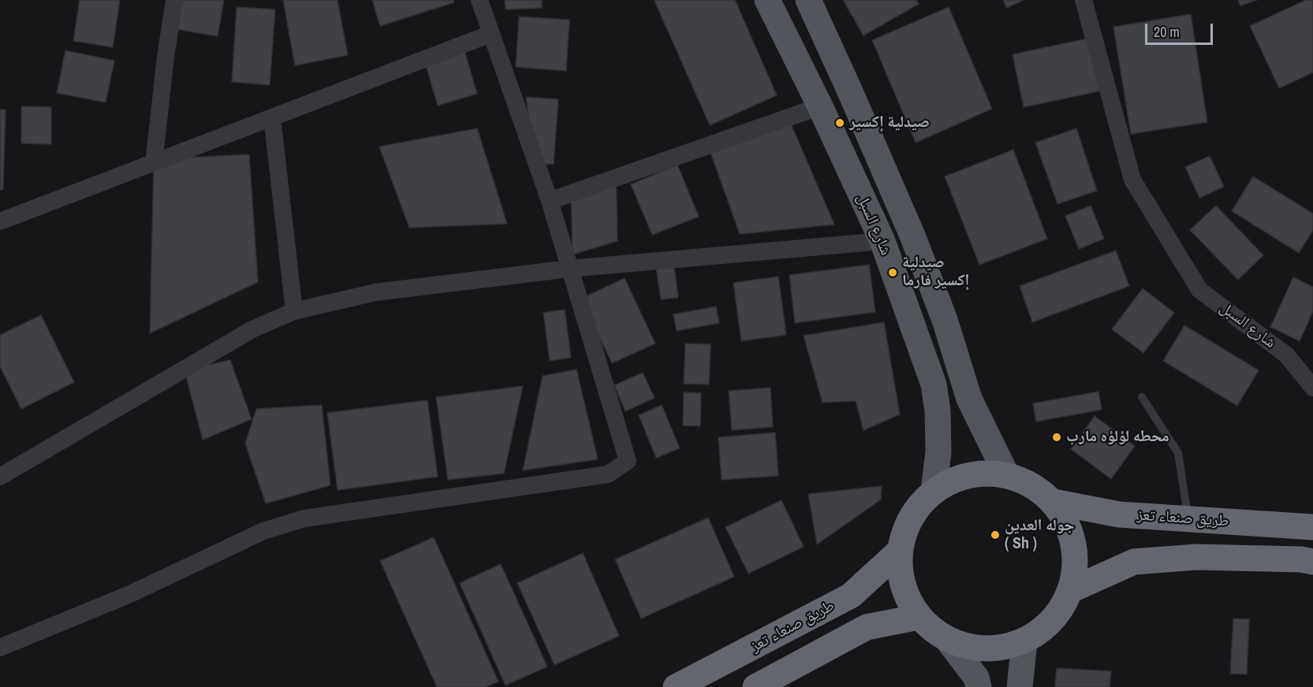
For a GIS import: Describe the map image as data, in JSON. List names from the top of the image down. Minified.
{"streets":{"highway":["طريق صنعاء تعز"],"main road":["شارع السبل"]},"places":["صيدلية إكسير","صيدلية إكسير فارما","محطه لؤلؤه مارب","جوله العدين ( Sh )"],"scale_bar":"20 m"}
